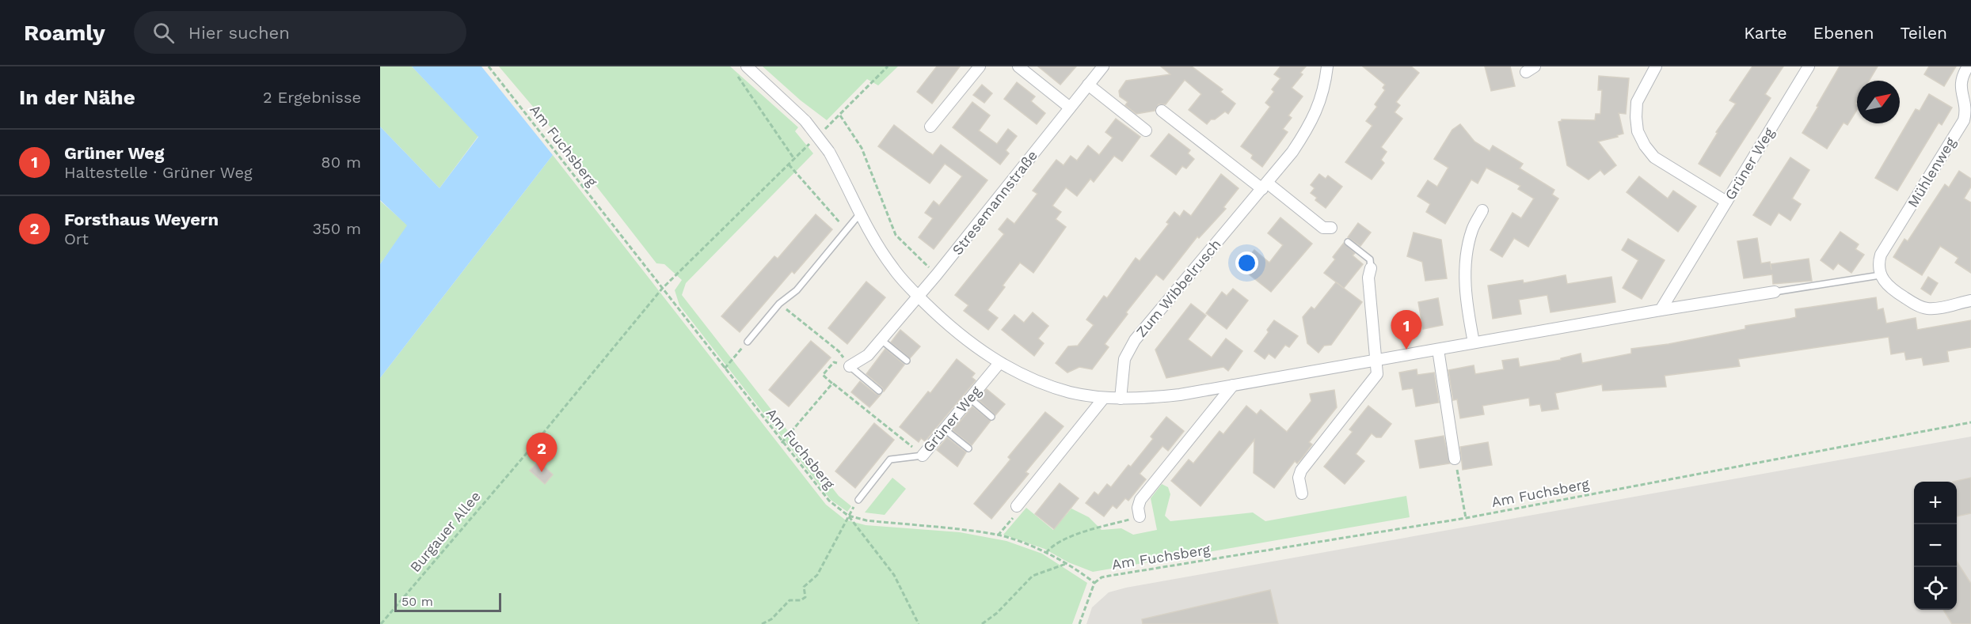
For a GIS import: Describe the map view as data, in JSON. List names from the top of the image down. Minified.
{"streets":{"street":["Grüner Weg","Mühlenweg","Stresemannstraße","Zum Wibbelrusch"],"path":["Am Fuchsberg","Burgauer Allee"]},"crossings":[["Am Fuchsberg","Burgauer Allee"]],"scale_bar":"50 m","north":"top right","page":{"header":"Roamly","search":"Hier suchen","nav":["Karte","Ebenen","Teilen"],"heading":["In der Nähe","2 Ergebnisse"],"list":[{"mark":"1","name":"Grüner Weg","note":"Haltestelle · Grüner Weg","value":"80 m"},{"mark":"2","name":"Forsthaus Weyern","note":"Ort","value":"350 m"}],"pins":["1","2"],"map_buttons":["+","−"],"scale":"50 m"}}
